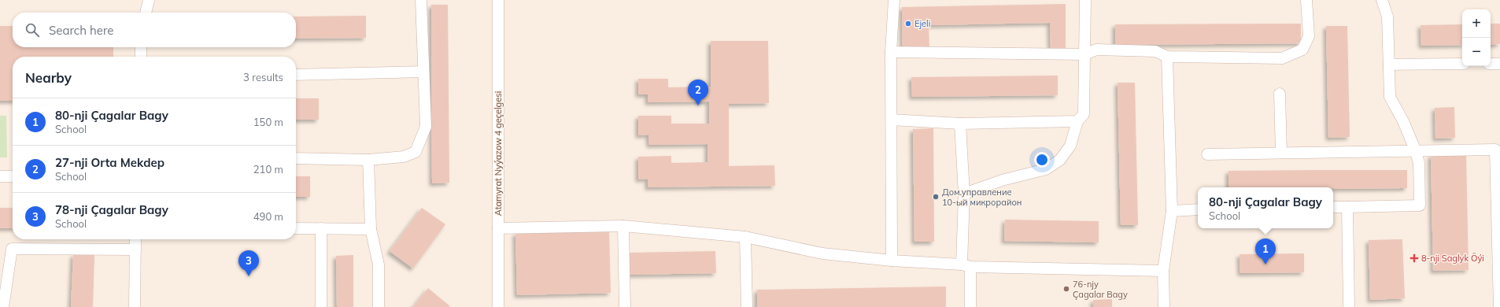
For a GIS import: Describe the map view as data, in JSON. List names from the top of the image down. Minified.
{"streets":{"street":["Atamyrat Nyýazow 4 geçelgesi"]},"places":{"other":["Ejeli","Дом.управление 10-ый микрорайон","76-njy Çagalar Bagy"],"health":["8-nji Saglyk Öýi"]},"page":{"map_buttons":["+","−"],"search":"Search here","heading":["Nearby","3 results"],"pins":["2","1","3"],"list":[{"mark":"1","name":"80-nji Çagalar Bagy","note":"School","value":"150 m"},{"mark":"2","name":"27-nji Orta Mekdep","note":"School","value":"210 m"},{"mark":"3","name":"78-nji Çagalar Bagy","note":"School","value":"490 m"}],"popup":["80-nji Çagalar Bagy","School"]}}
